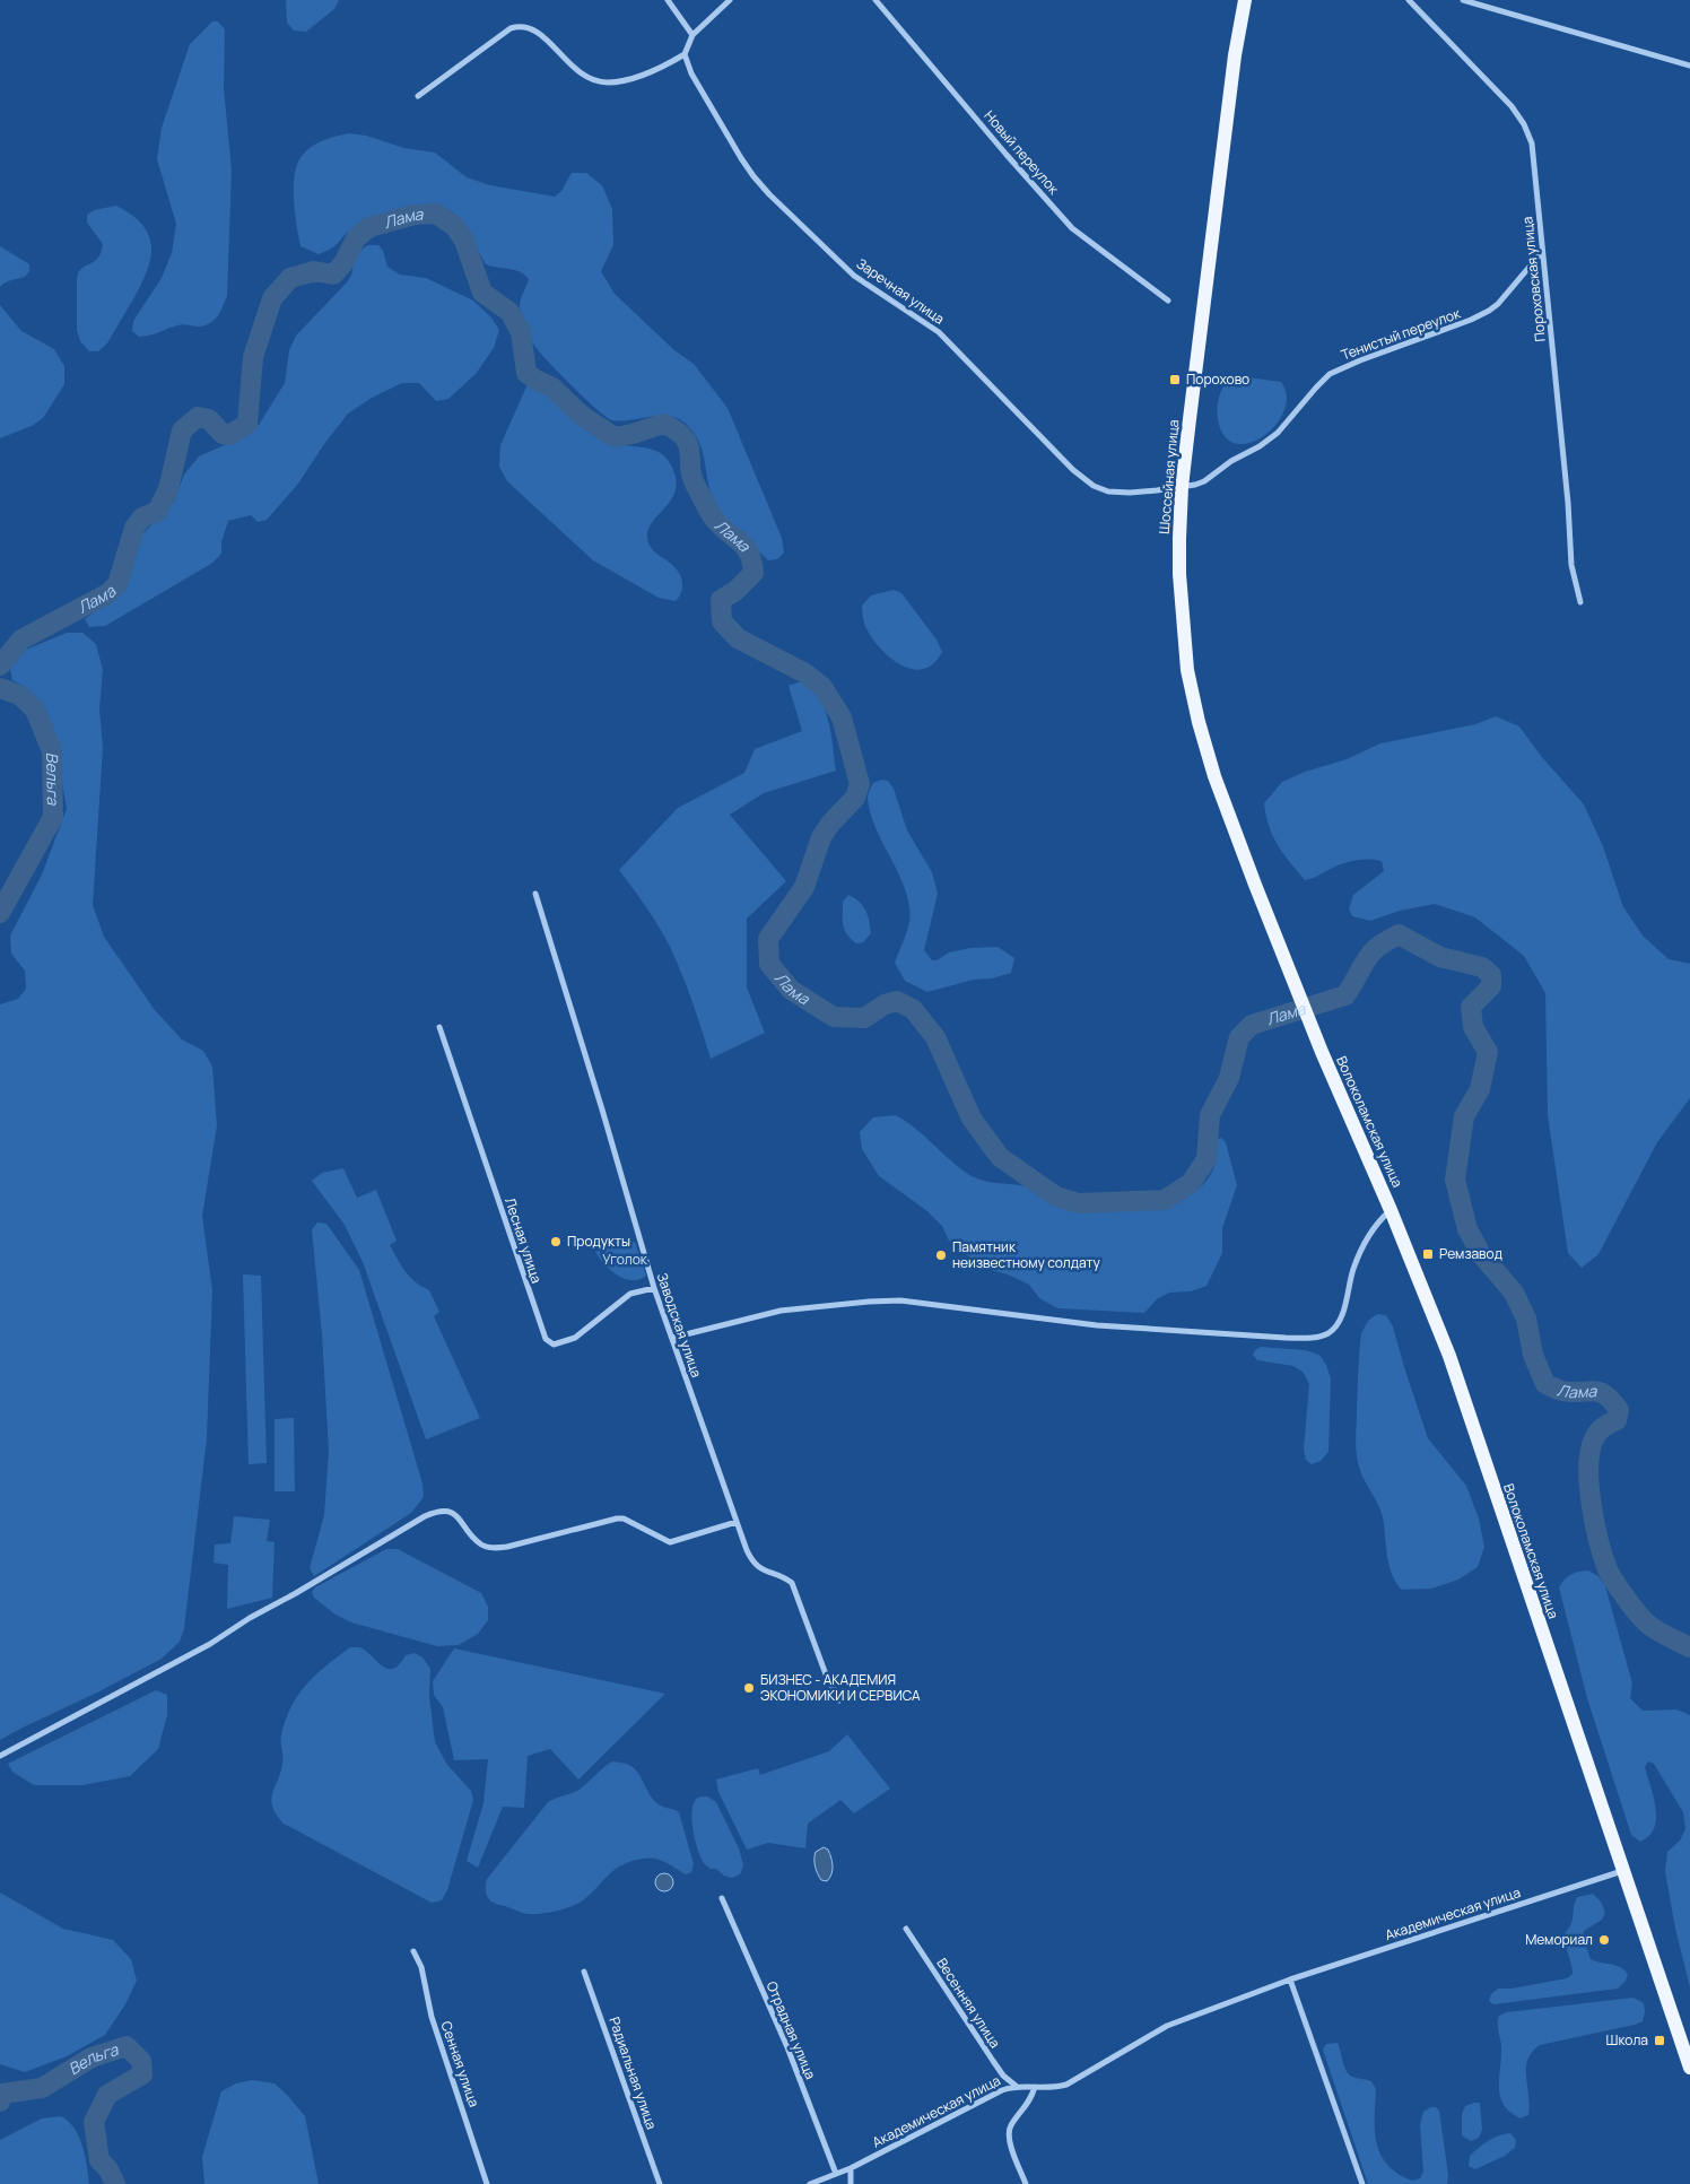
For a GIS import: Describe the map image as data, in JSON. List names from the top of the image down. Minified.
{"streets":{"main road":["Шоссейная улица","Волоколамская улица"],"street":["Новый переулок","Пороховская улица","Заречная улица","Тенистый переулок","Лесная улица","Заводская улица","Академическая улица","Весенняя улица","Отрадная улица","Сенная улица","Радиальная улица"]},"crossings":[["Пороховская улица","Тенистый переулок"],["Заречная улица","Тенистый переулок"],["Заречная улица","Шоссейная улица"],["Тенистый переулок","Шоссейная улица"],["Шоссейная улица","Волоколамская улица"],["Волоколамская улица","Академическая улица"],["Лесная улица","Заводская улица"],["Академическая улица","Весенняя улица"],["Академическая улица","Отрадная улица"]],"water":["Лама","Вельга"],"parks":["Уголок"],"places":{"transit":["Порохово","Ремзавод","Школа"],"other":["Продукты","Памятник неизвестному солдату","БИЗНЕС - АКАДЕМИЯ ЭКОНОМИКИ И СЕРВИСА","Мемориал"]}}
